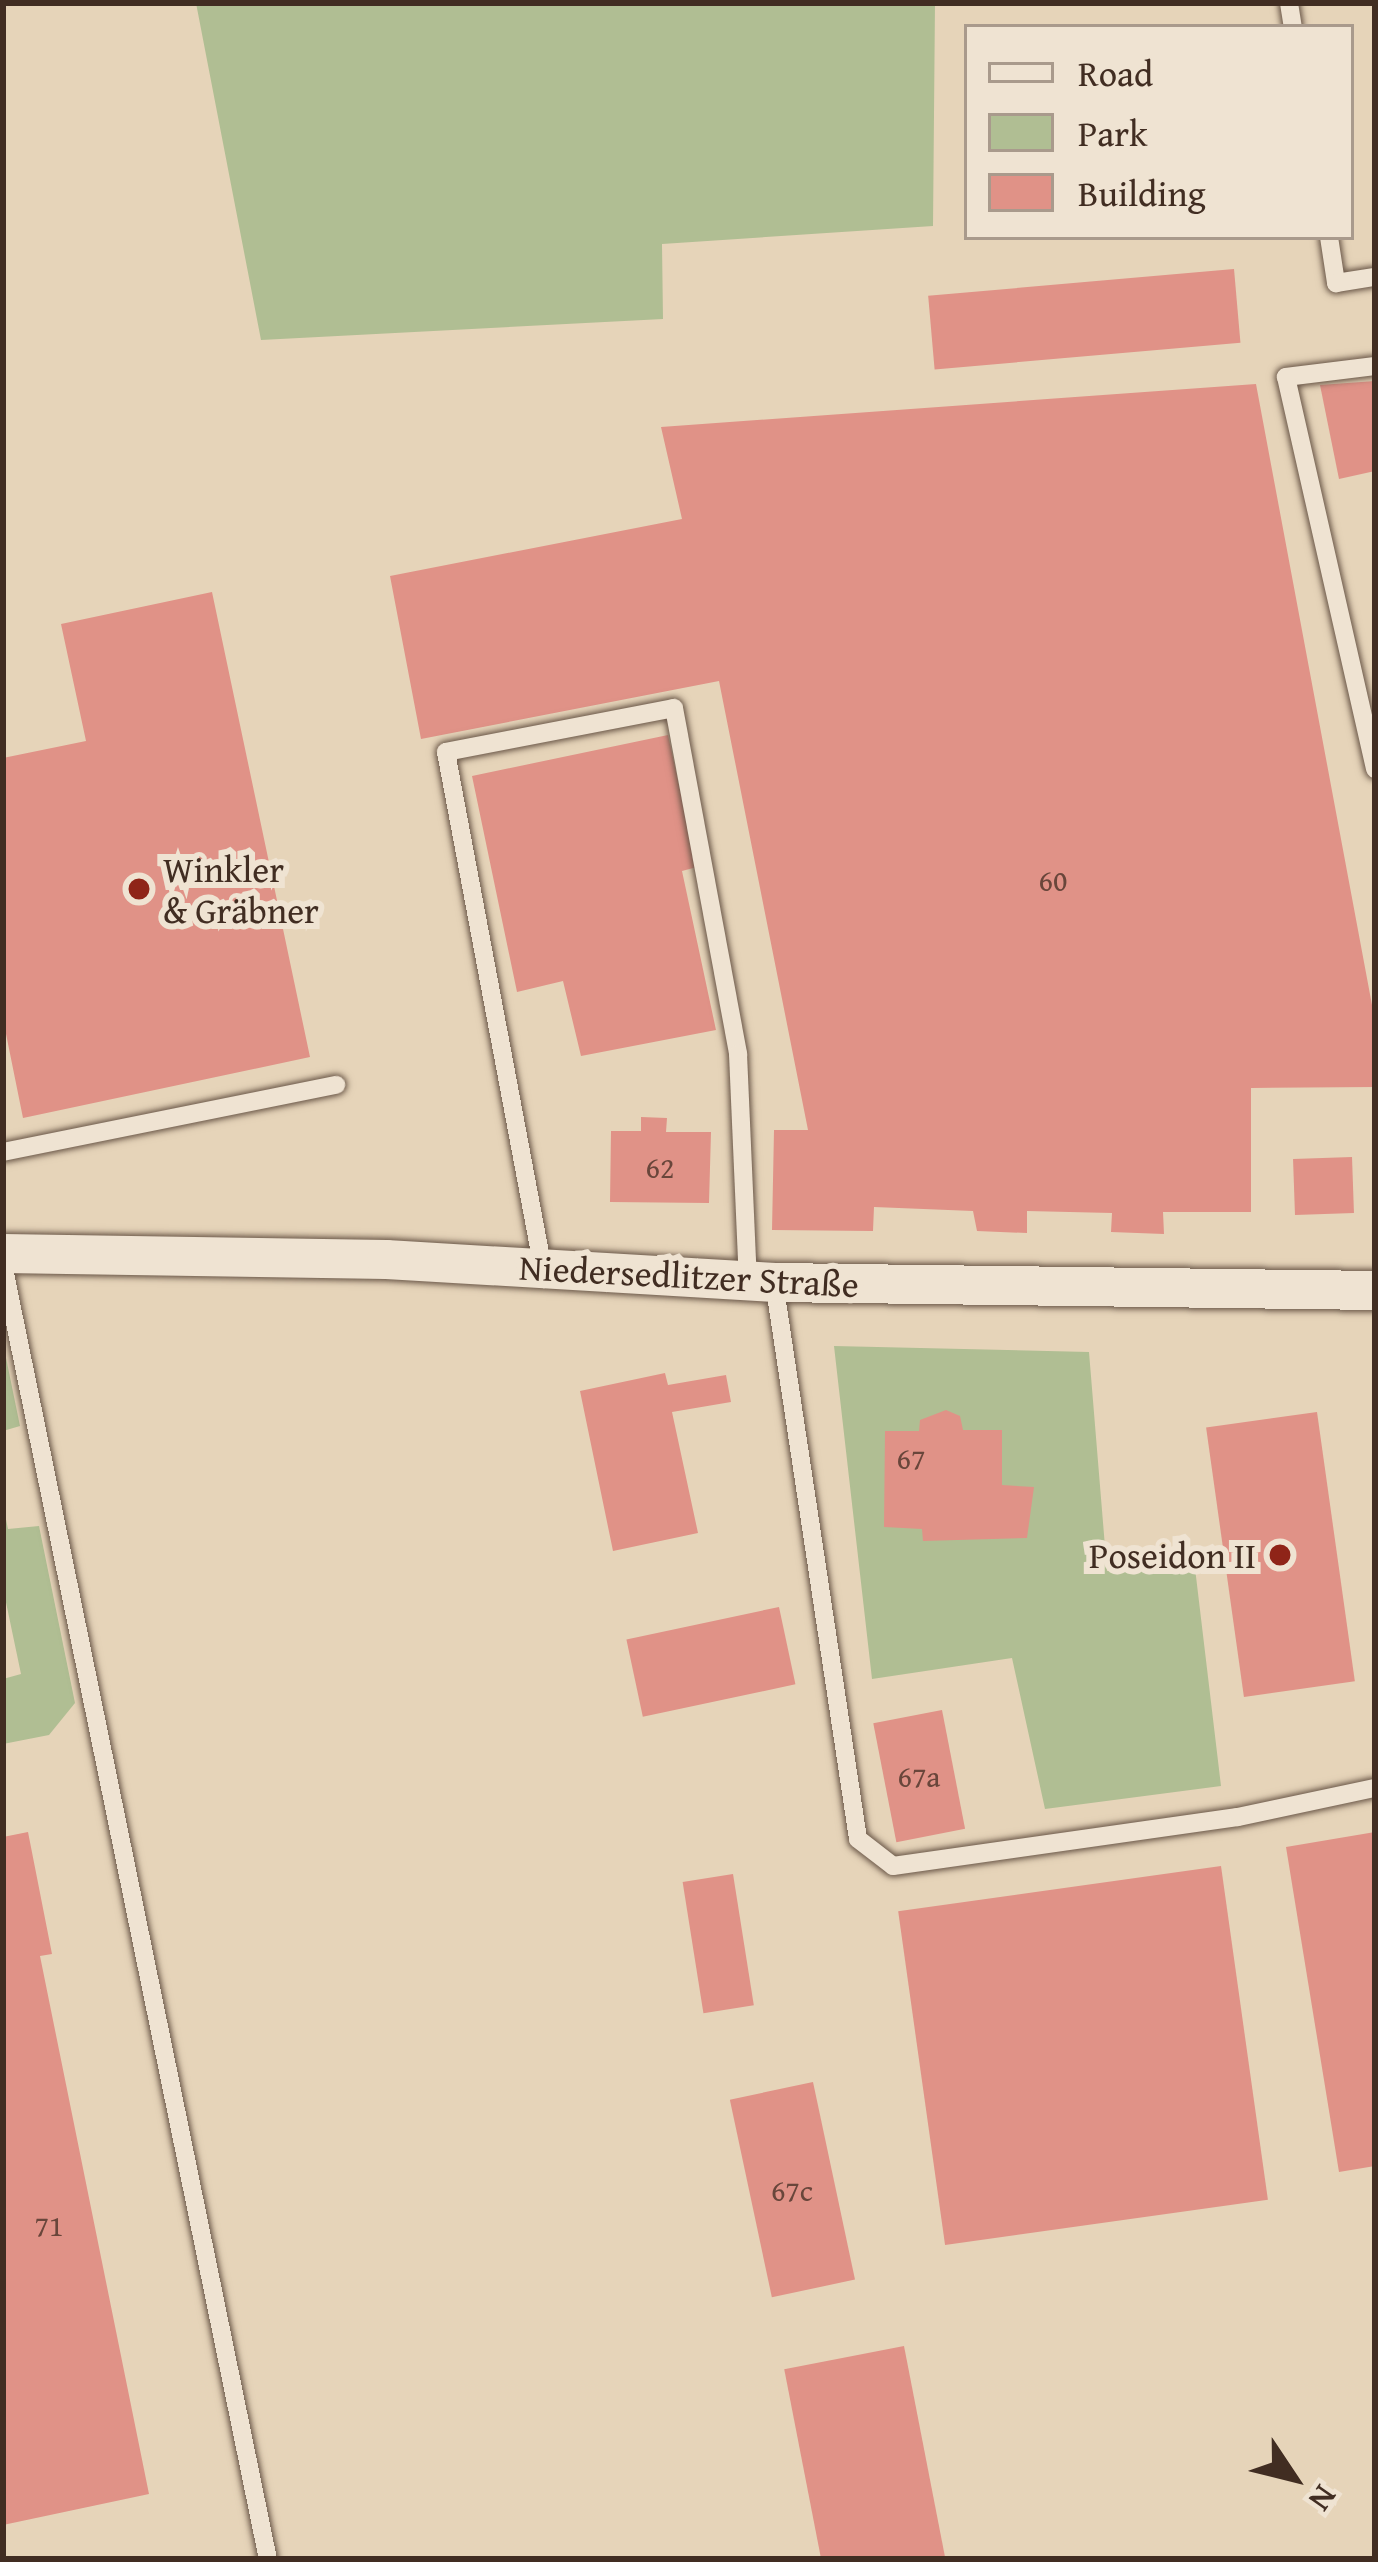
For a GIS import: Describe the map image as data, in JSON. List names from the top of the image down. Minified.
{"streets":{"street":["Niedersedlitzer Straße"]},"places":["Winkler & Gräbner","Poseidon II"],"house_numbers":["60","62","67","67a","67c","71"],"legend":["Road","Park","Building"],"north":"bottom right"}
